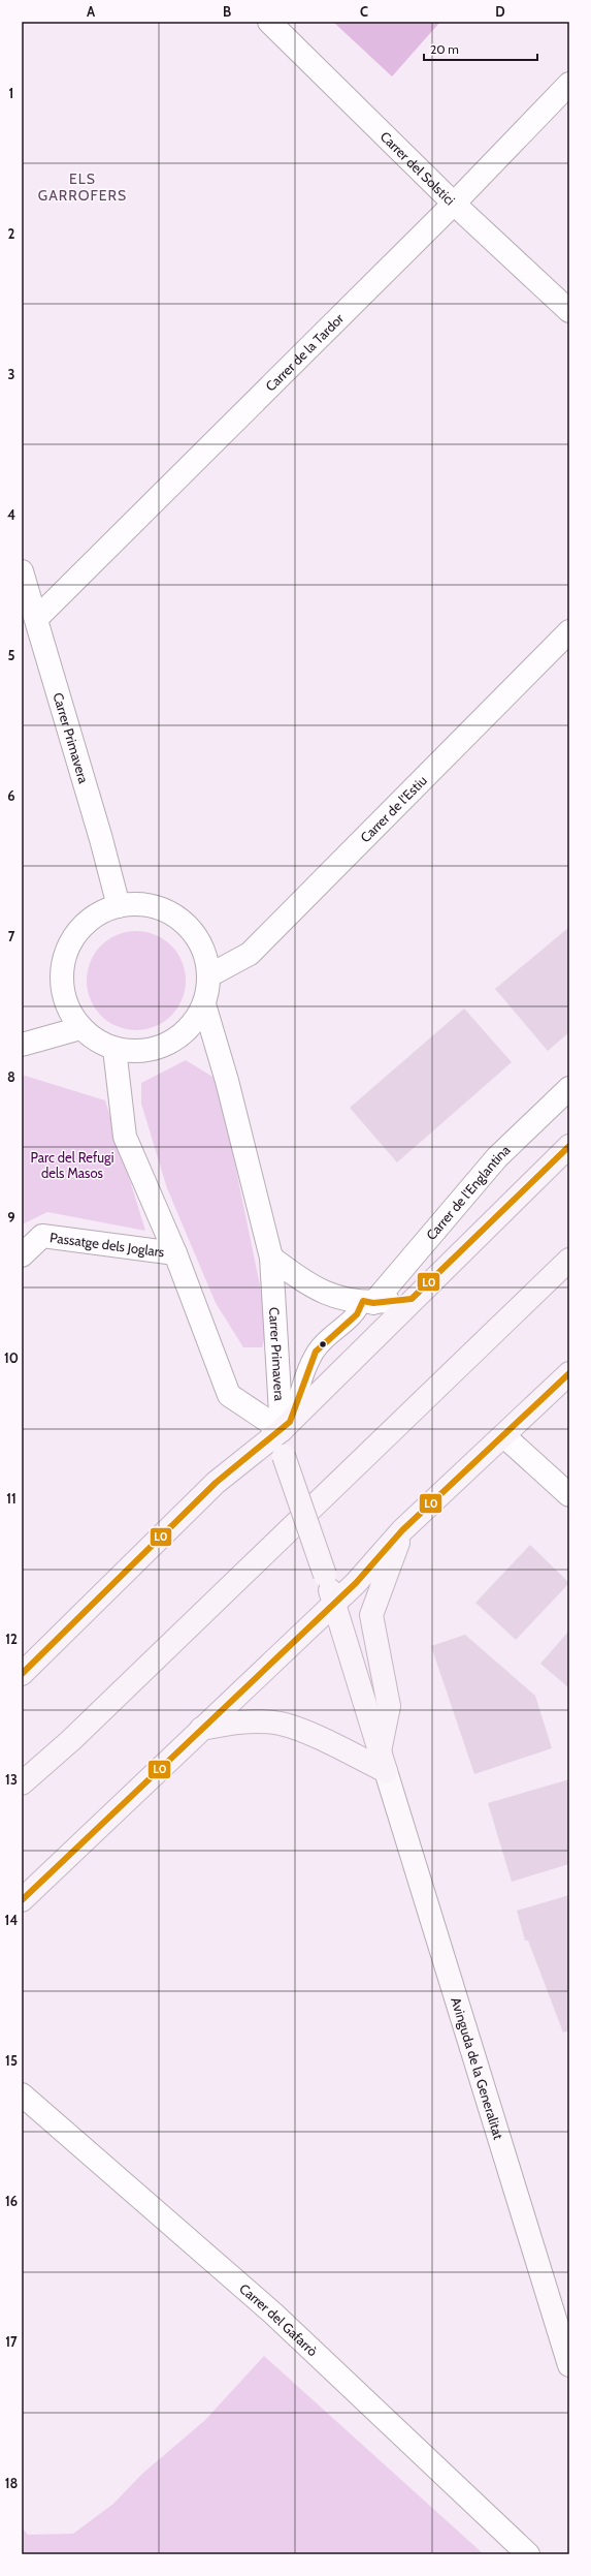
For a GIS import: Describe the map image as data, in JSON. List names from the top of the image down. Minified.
{"streets":{"street":["Carrer del Solstici","Carrer de la Tardor","Carrer Primavera","Carrer de l'Estiu","Carrer de l'Englantina","Passatge dels Joglars","Avinguda de la Generalitat","Carrer del Gafarrò"]},"crossings":[["Carrer del Solstici","Carrer de la Tardor"],["Carrer de la Tardor","Carrer Primavera"],["Carrer Primavera","Carrer de l'Estiu"],["Carrer Primavera","Passatge dels Joglars"]],"districts":["ELS GARROFERS"],"parks":["Parc del Refugi dels Masos"],"lines":["transit line L0"],"scale_bar":"20 m","grid":{"columns":["A","B","C","D"],"rows":["1","2","3","4","5","6","7","8","9","10","11","12","13","14","15","16","17","18"]}}
